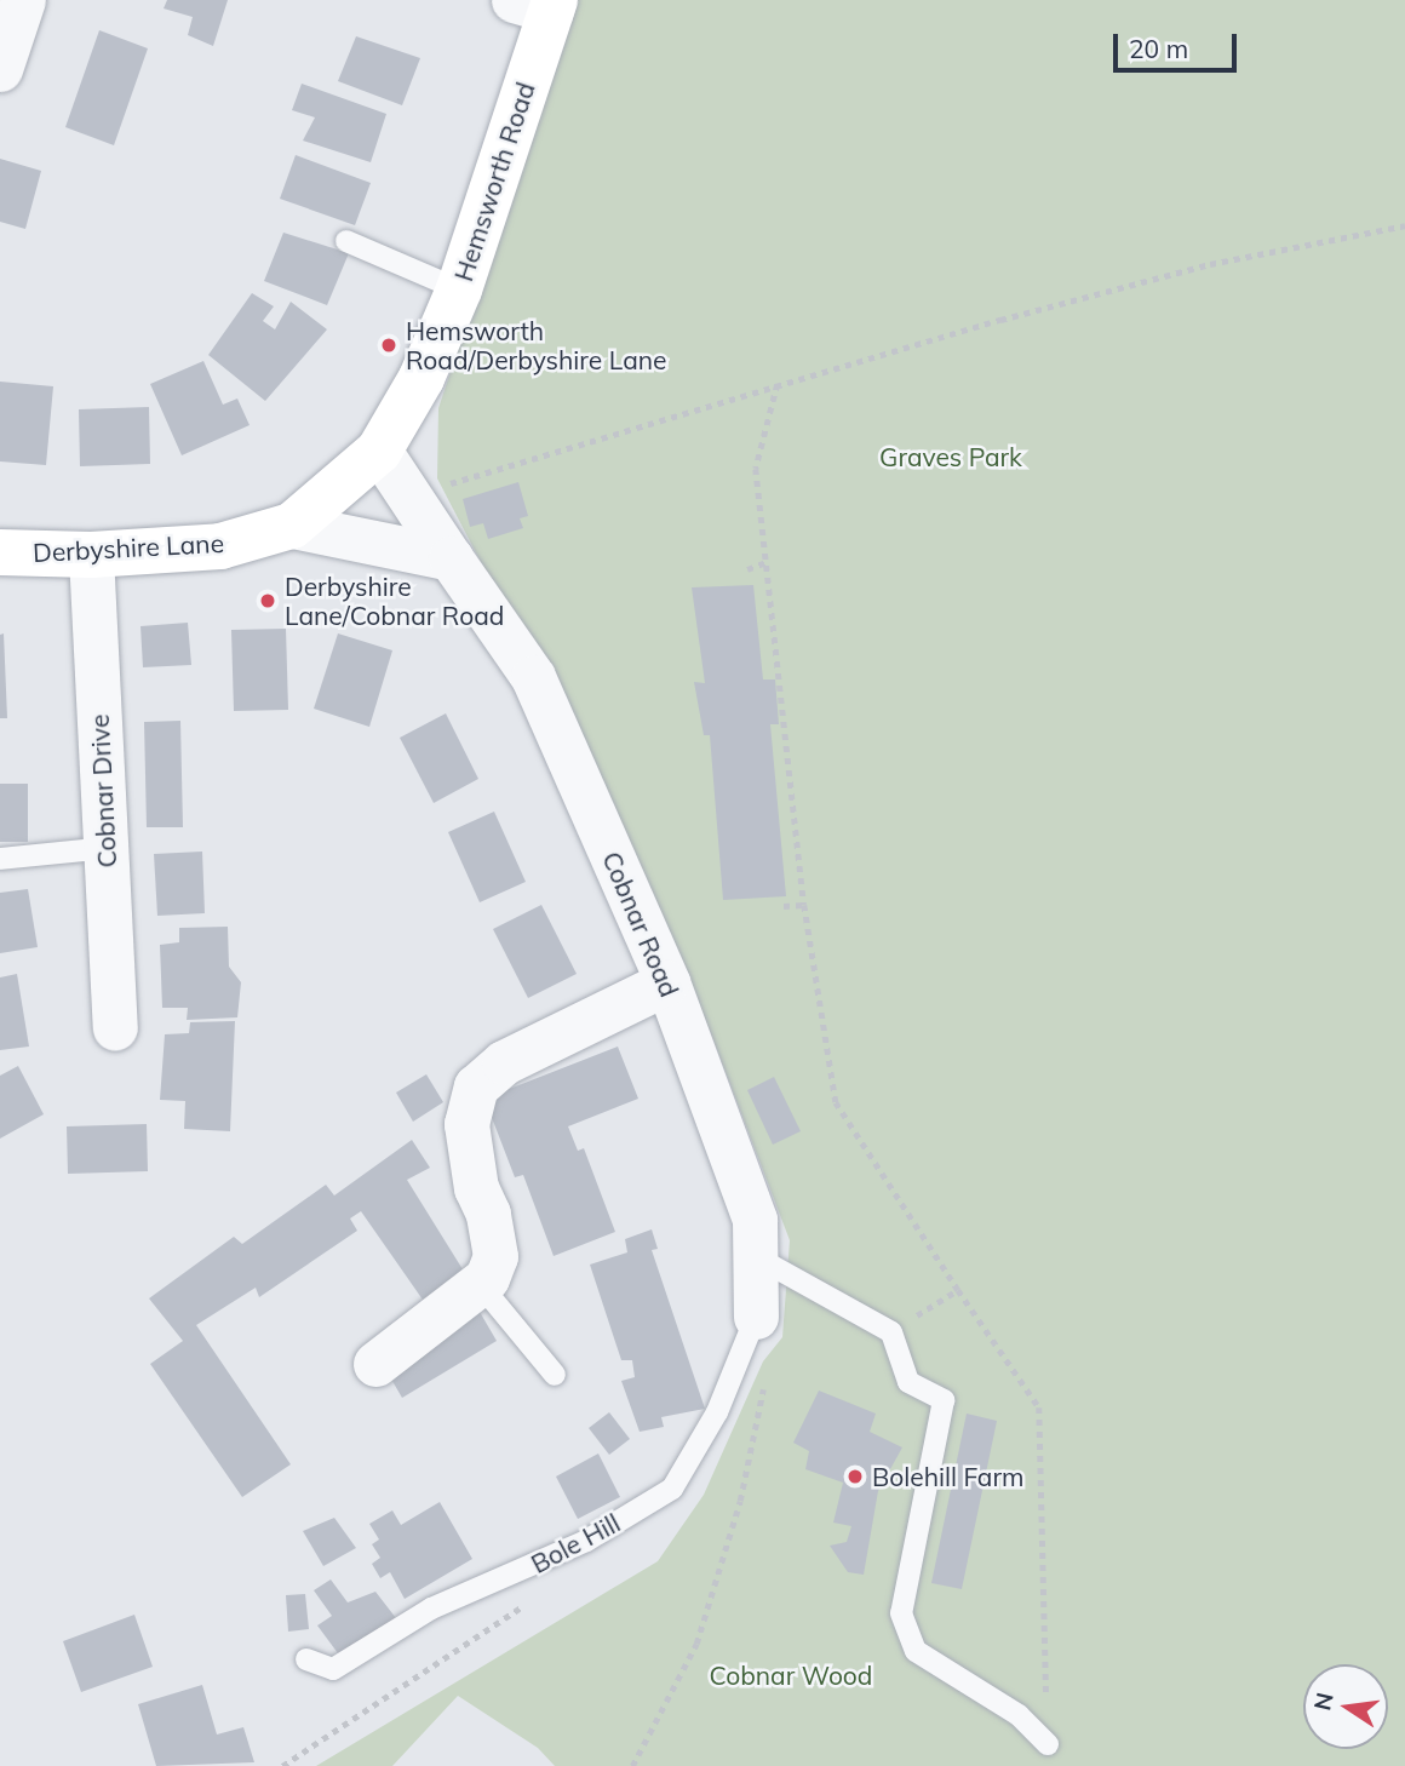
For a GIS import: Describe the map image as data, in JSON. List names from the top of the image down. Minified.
{"streets":{"street":["Hemsworth Road","Derbyshire Lane","Cobnar Drive","Cobnar Road"],"lane":["Bole Hill"]},"crossings":[["Hemsworth Road","Derbyshire Lane"],["Hemsworth Road","Cobnar Road"],["Derbyshire Lane","Cobnar Drive"],["Derbyshire Lane","Cobnar Road"],["Cobnar Road","Bole Hill"]],"parks":["Graves Park","Cobnar Wood"],"places":["Hemsworth Road/Derbyshire Lane","Derbyshire Lane/Cobnar Road","Bolehill Farm"],"scale_bar":"20 m","north":"left"}
